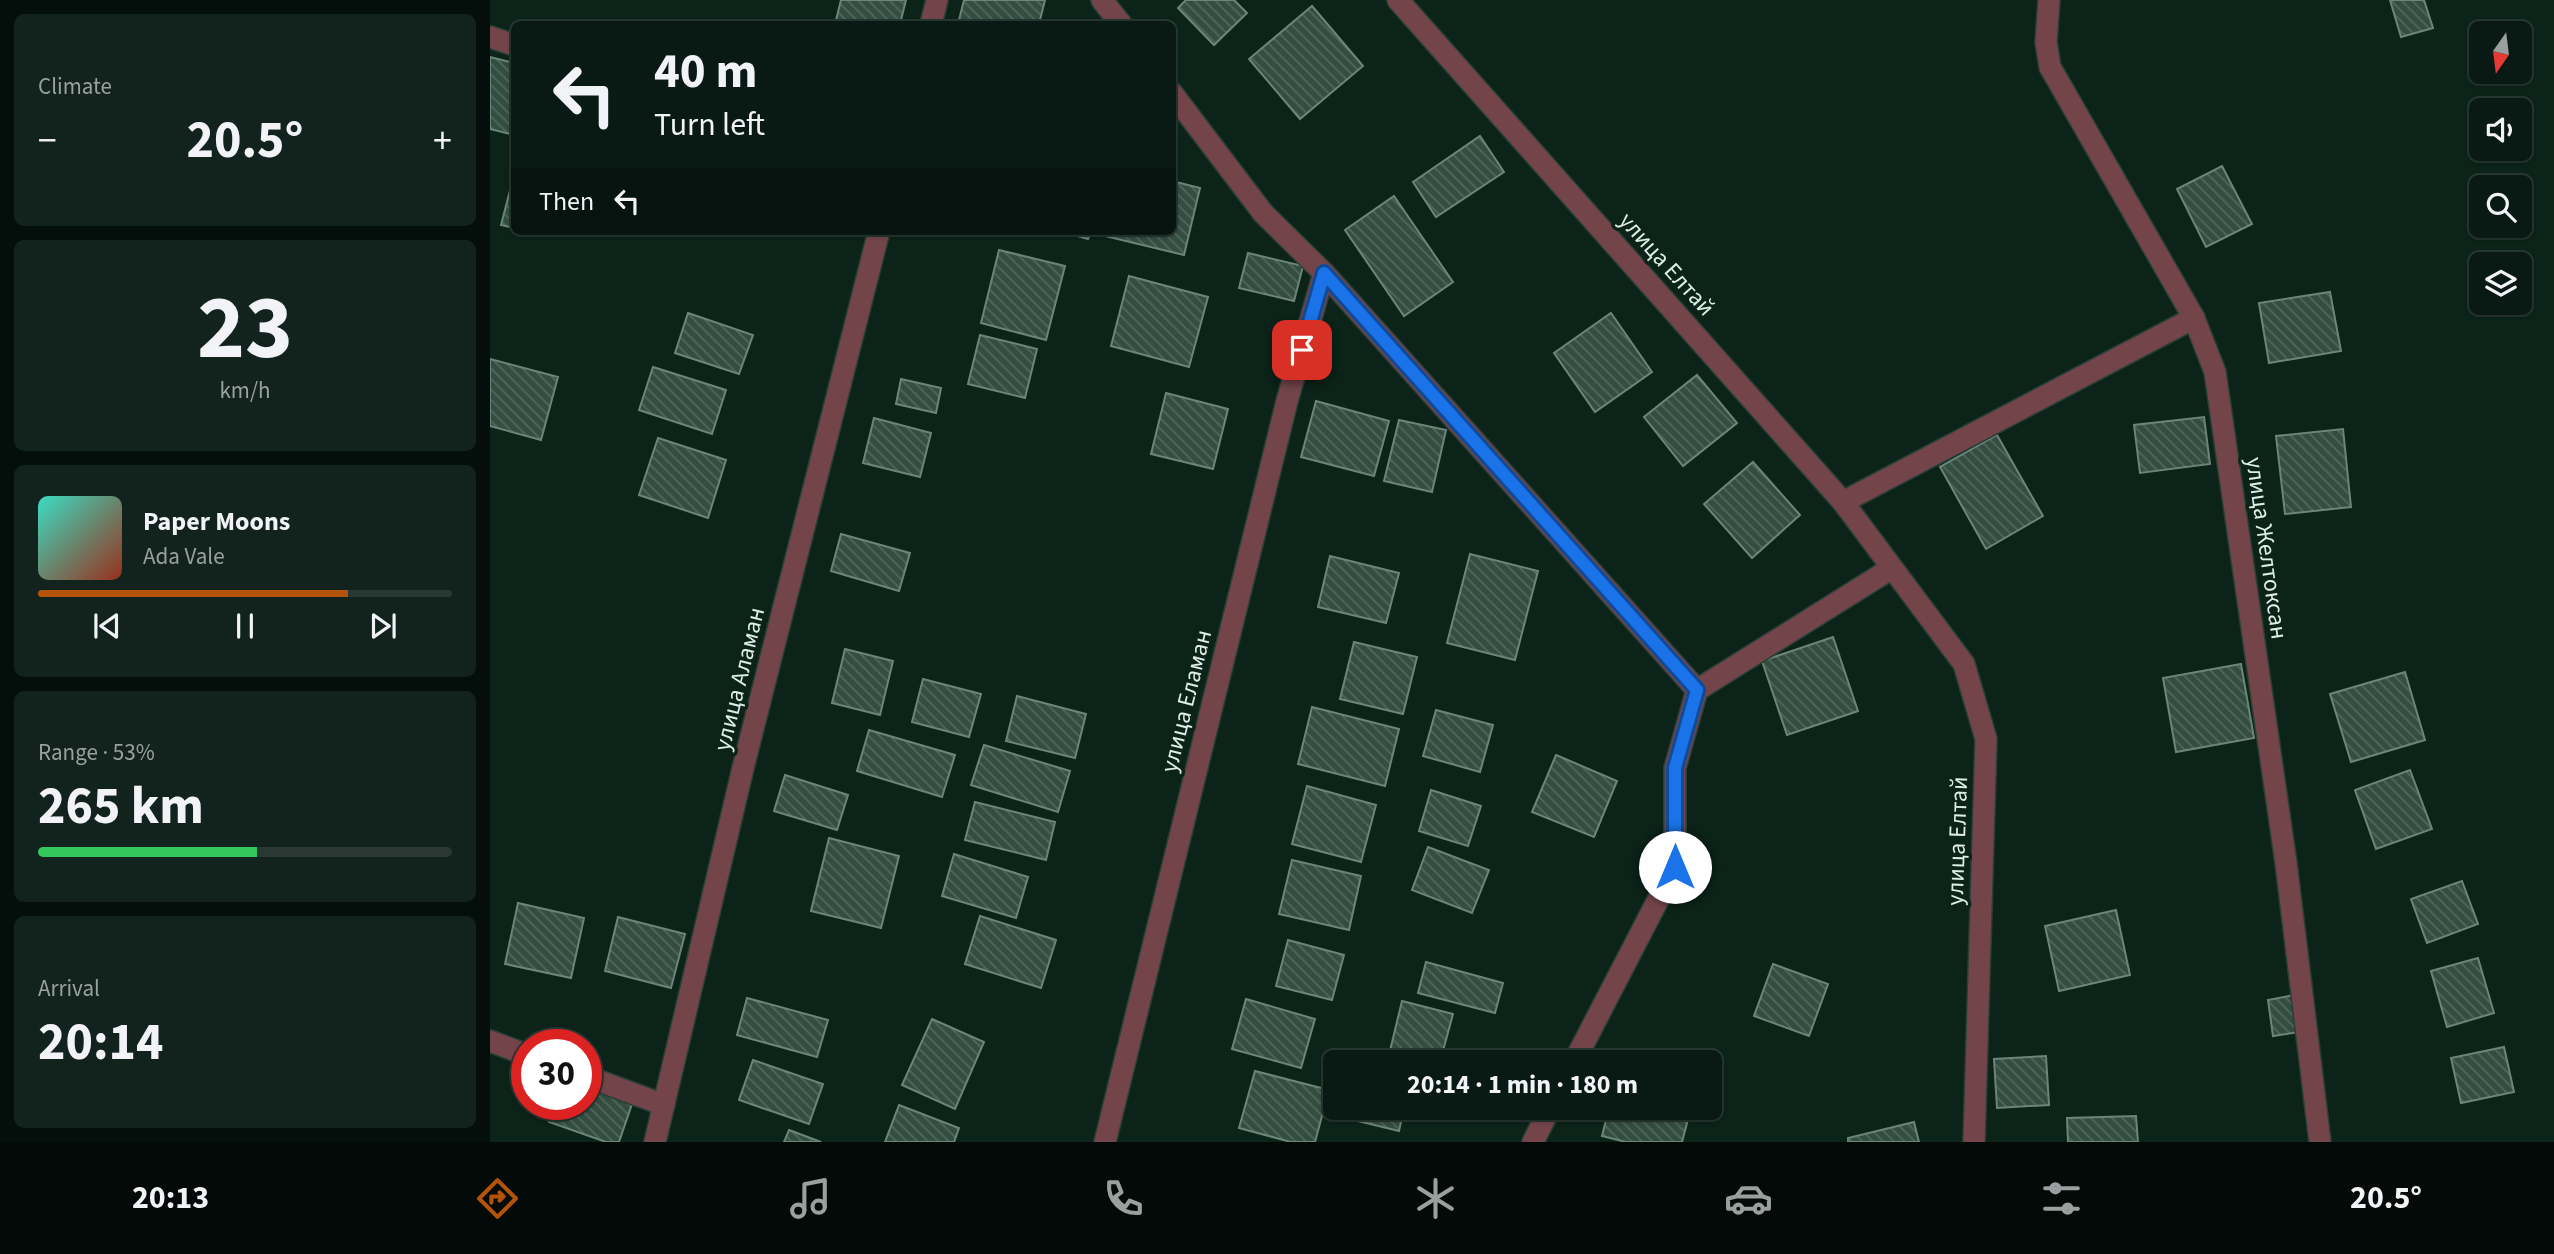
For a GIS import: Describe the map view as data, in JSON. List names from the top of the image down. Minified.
{"streets":{"street":["улица Елтай","улица Желтоксан","улица Аламан","улица Еламан"]},"north":"bottom","page":{"tile":["Climate",["23","km/h"],["Range · 53%","265 km"],["Arrival","20:14"]],"turn":["40 m","Turn left"],"heat":["−","20.5°","+"],"then":"Then","song":["Paper Moons","Ada Vale"],"limit":"30","trip":"20:14 · 1 min · 180 m","tabs":["20:13","20.5°"]}}
